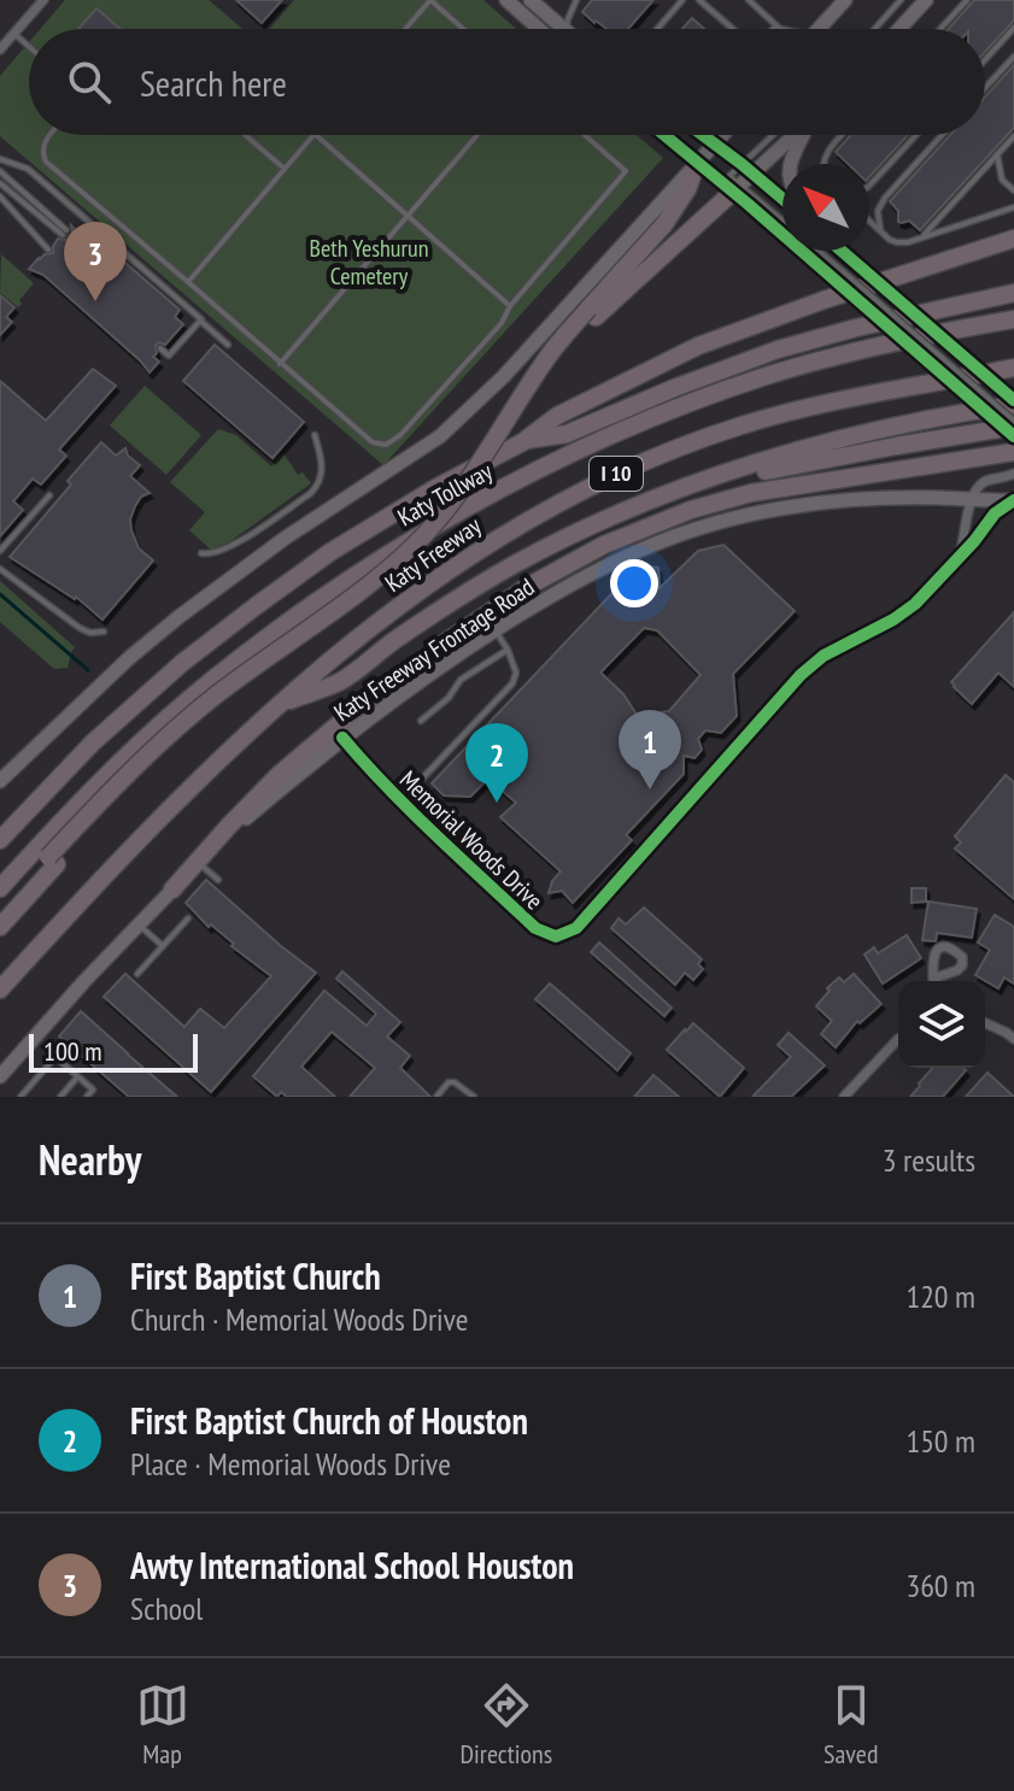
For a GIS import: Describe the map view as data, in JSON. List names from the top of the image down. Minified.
{"streets":{"highway":["I 10","Katy Tollway","Katy Freeway"],"main road":["Katy Freeway Frontage Road"],"street":["Memorial Woods Drive"]},"crossings":[["Katy Freeway Frontage Road","Memorial Woods Drive"]],"parks":["Beth Yeshurun Cemetery"],"scale_bar":"100 m","north":"top left","page":{"search":"Search here","pins":["3","1","2"],"scale":"100 m","heading":["Nearby","3 results"],"list":[{"mark":"1","name":"First Baptist Church","note":"Church · Memorial Woods Drive","value":"120 m"},{"mark":"2","name":"First Baptist Church of Houston","note":"Place · Memorial Woods Drive","value":"150 m"},{"mark":"3","name":"Awty International School Houston","note":"School","value":"360 m"}],"nav":["Map","Directions","Saved"]}}
